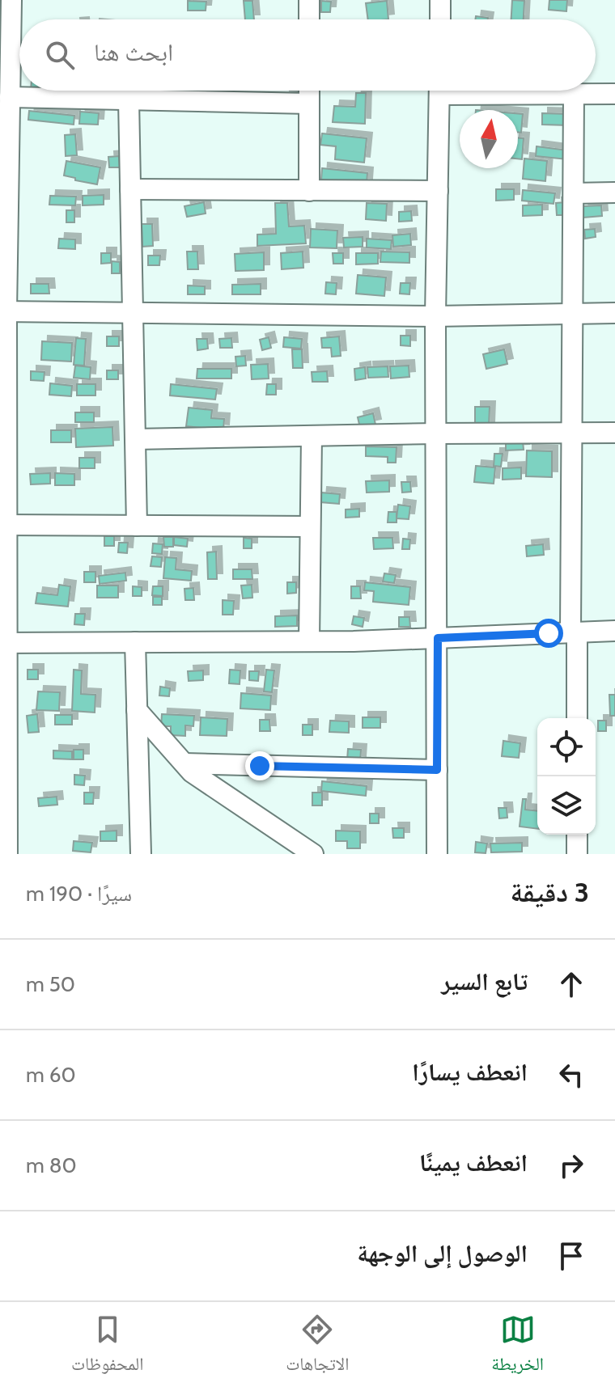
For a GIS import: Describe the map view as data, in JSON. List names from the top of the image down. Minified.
{"north":"top","page":{"search":"ابحث هنا","heading":["3 دقيقة","سيرًا · 190 m"],"list":[["تابع السير","50 m"],["انعطف يسارًا","60 m"],["انعطف يمينًا","80 m"],"الوصول إلى الوجهة"],"nav":["الخريطة","الاتجاهات","المحفوظات"]}}
